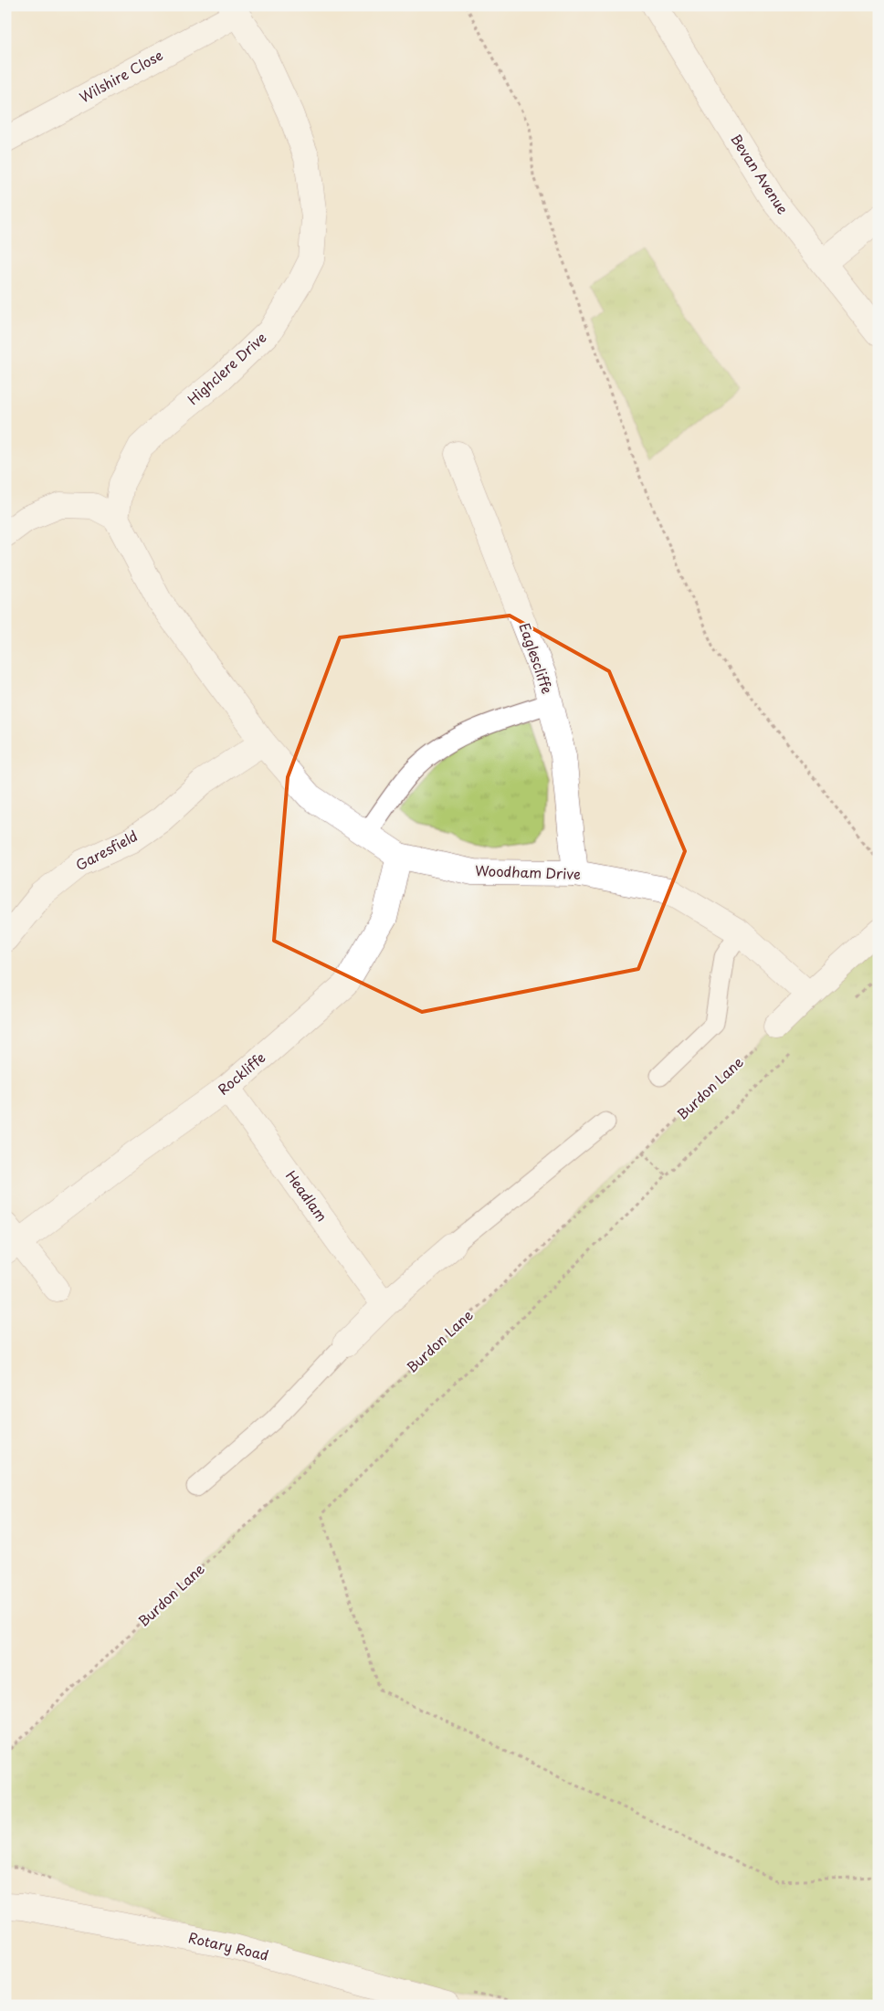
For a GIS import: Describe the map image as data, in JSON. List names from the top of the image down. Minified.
{"streets":{"street":["Wilshire Close","Bevan Avenue","Highclere Drive","Eaglescliffe","Garesfield","Woodham Drive","Rockliffe","Headlam","Rotary Road"],"path":["Burdon Lane"]},"crossings":[["Wilshire Close","Highclere Drive"],["Highclere Drive","Woodham Drive"],["Eaglescliffe","Woodham Drive"],["Garesfield","Woodham Drive"],["Woodham Drive","Rockliffe"],["Rockliffe","Headlam"]]}
